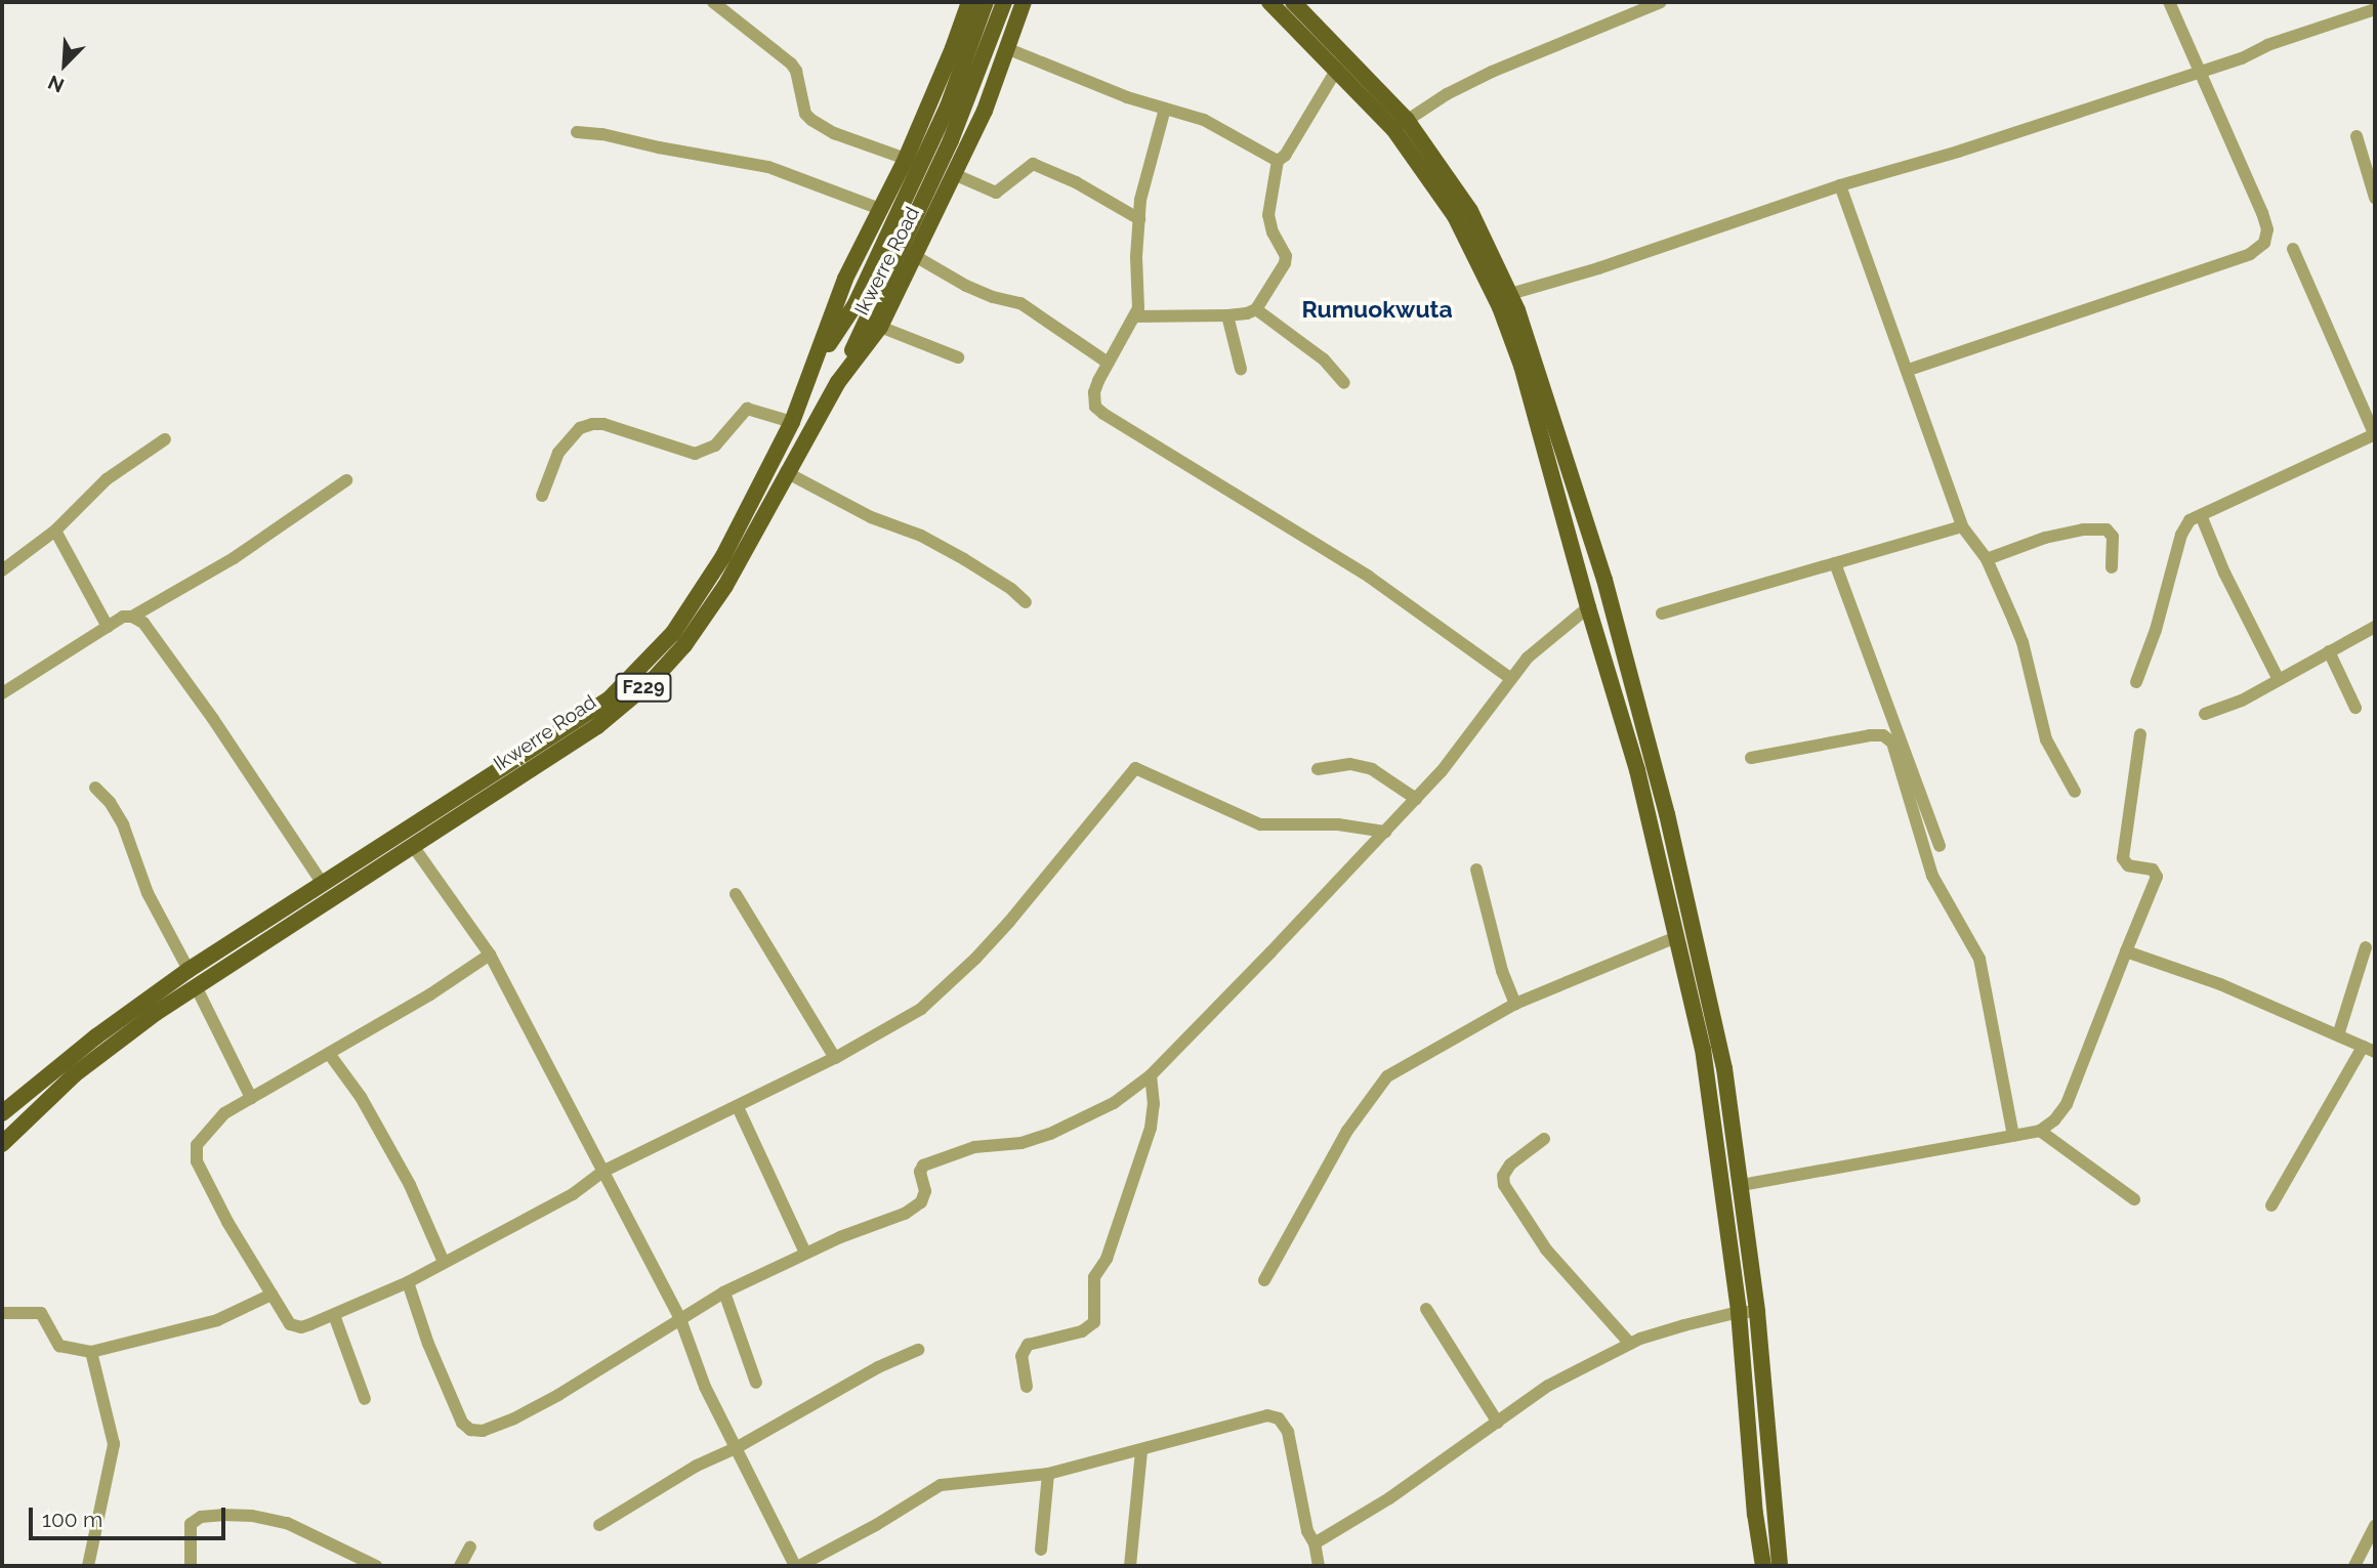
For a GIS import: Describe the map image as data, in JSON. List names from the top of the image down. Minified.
{"streets":{"main road":["Ikwerre Road","F229"]},"districts":["Rumuokwuta"],"scale_bar":"100 m","north":"bottom left"}
